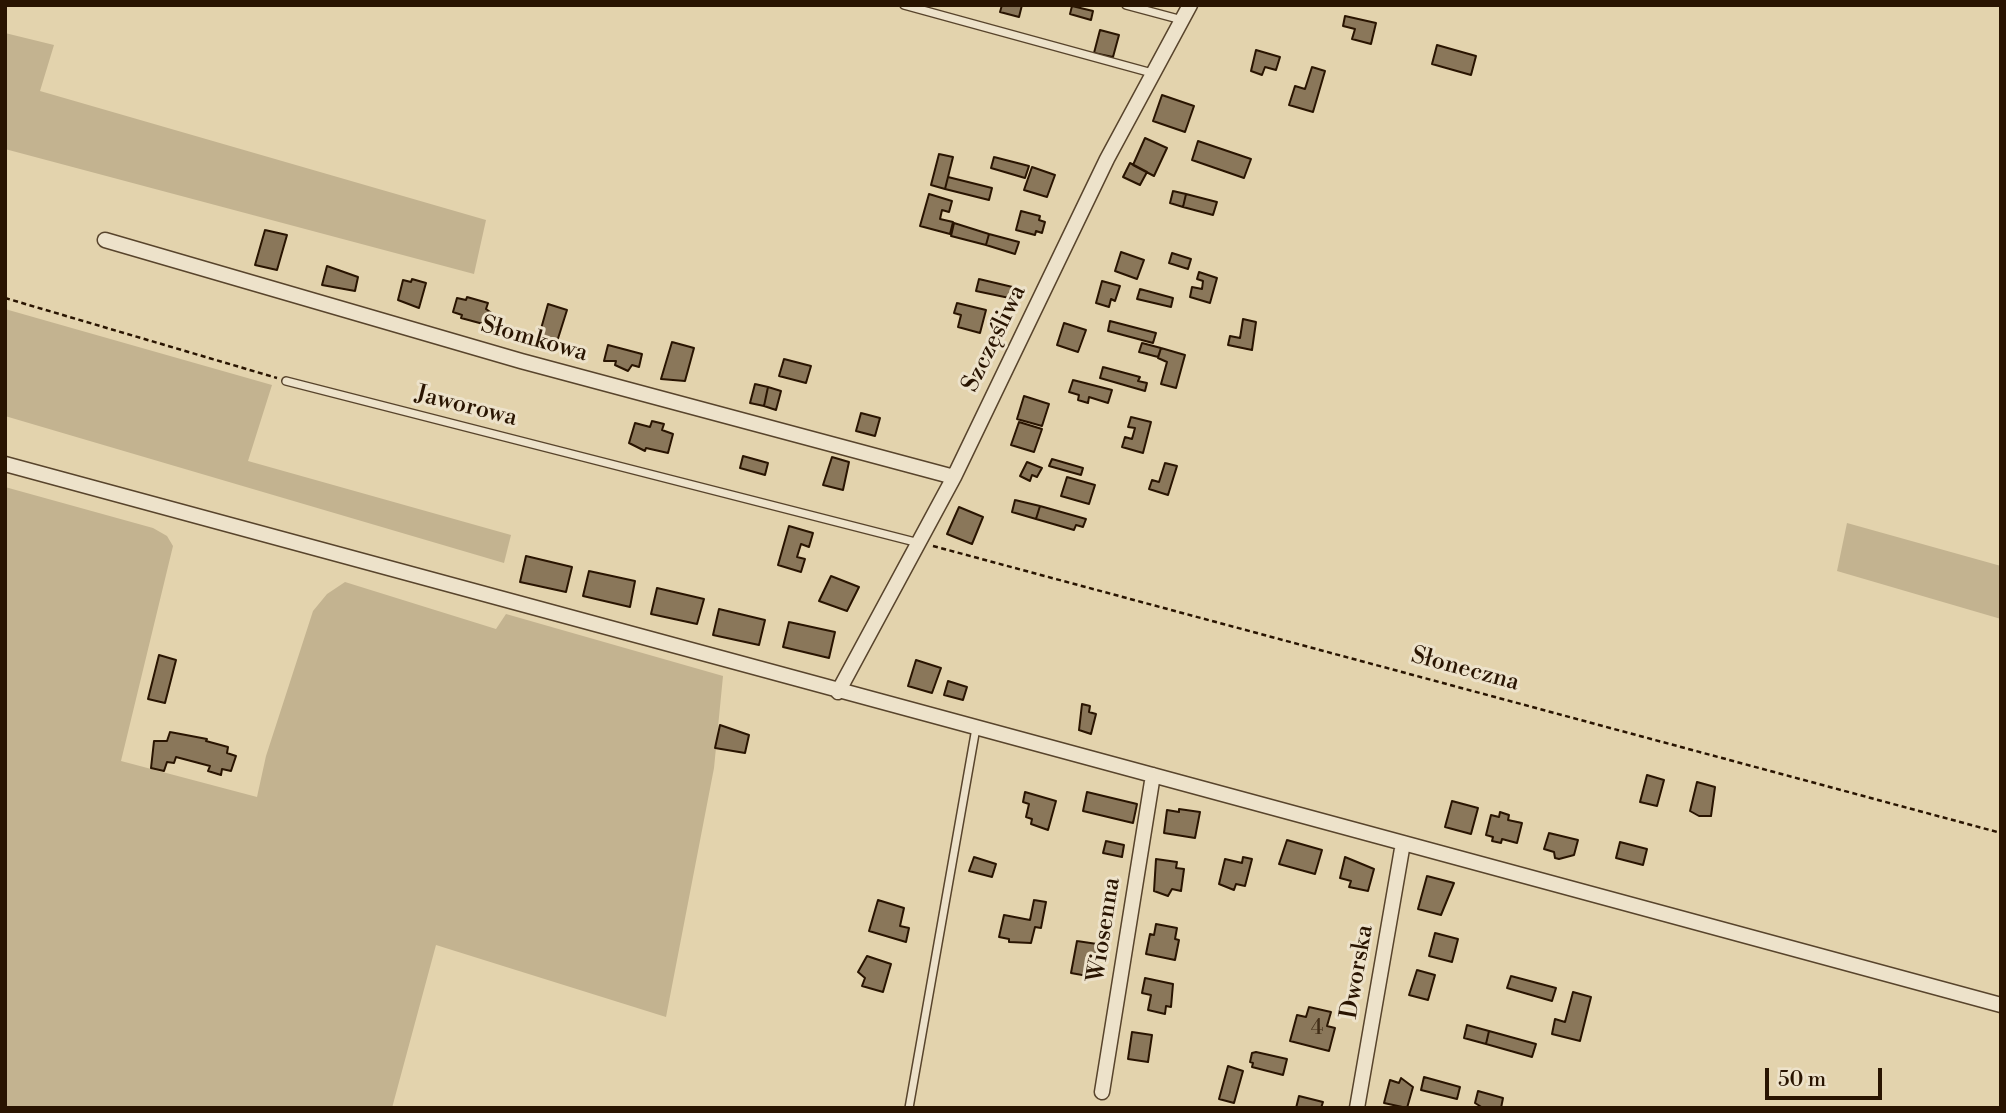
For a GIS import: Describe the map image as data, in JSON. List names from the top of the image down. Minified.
{"streets":{"street":["Szczęśliwa","Słomkowa","Wiosenna","Dworska"],"lane":["Jaworowa"],"path":["Słoneczna"]},"crossings":[["Szczęśliwa","Słomkowa"],["Szczęśliwa","Jaworowa"],["Szczęśliwa","Słoneczna"],["Jaworowa","Słoneczna"]],"house_numbers":["4"],"scale_bar":"50 m"}
